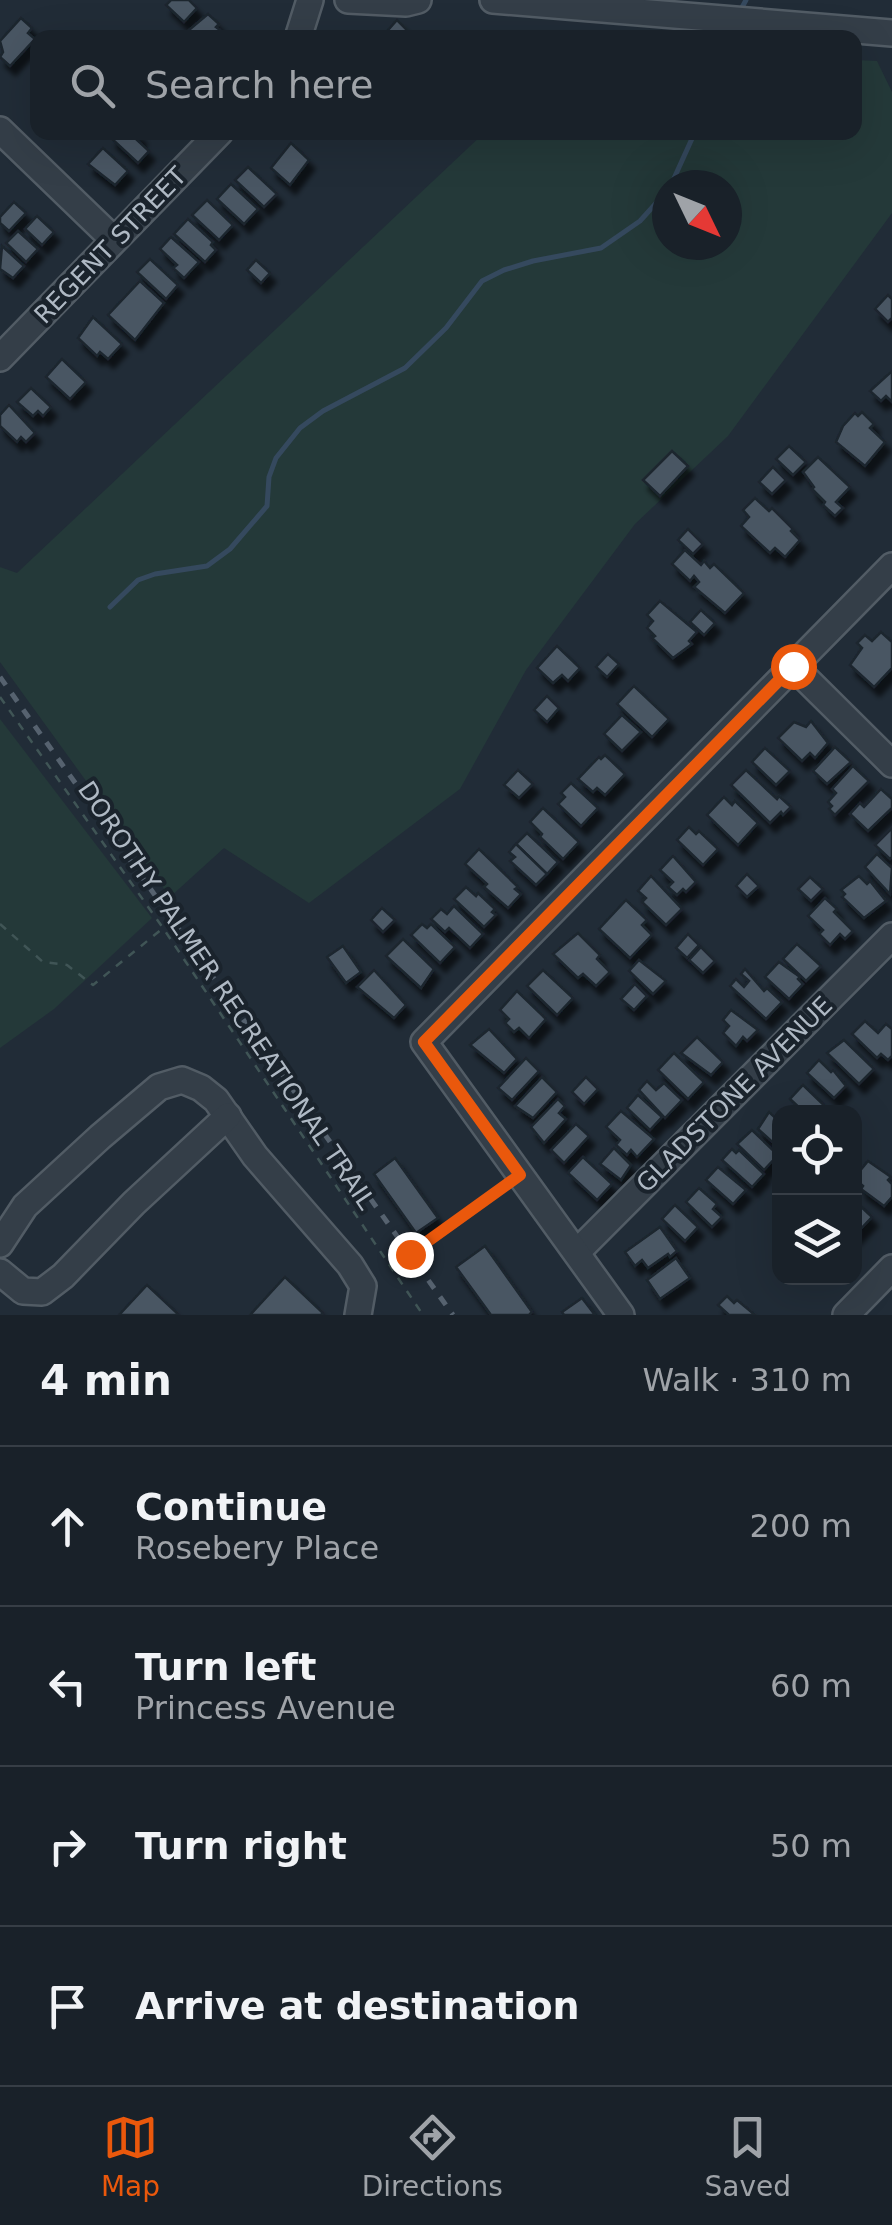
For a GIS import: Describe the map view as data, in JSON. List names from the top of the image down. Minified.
{"streets":{"street":["REGENT STREET","GLADSTONE AVENUE"],"path":["DOROTHY PALMER RECREATIONAL TRAIL"]},"north":"bottom right","page":{"search":"Search here","heading":["4 min","Walk · 310 m"],"list":[["Continue","Rosebery Place","200 m"],["Turn left","Princess Avenue","60 m"],["Turn right","50 m"],"Arrive at destination"],"nav":["Map","Directions","Saved"]}}
